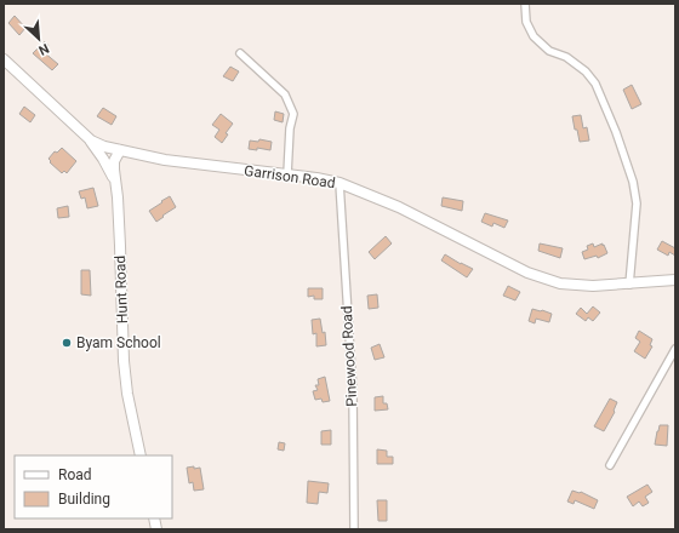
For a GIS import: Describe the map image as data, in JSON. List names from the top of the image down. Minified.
{"streets":{"street":["Garrison Road","Hunt Road","Pinewood Road"]},"crossings":[["Garrison Road","Hunt Road"],["Garrison Road","Pinewood Road"]],"places":["Byam School"],"legend":["Road","Building"],"north":"bottom right"}
